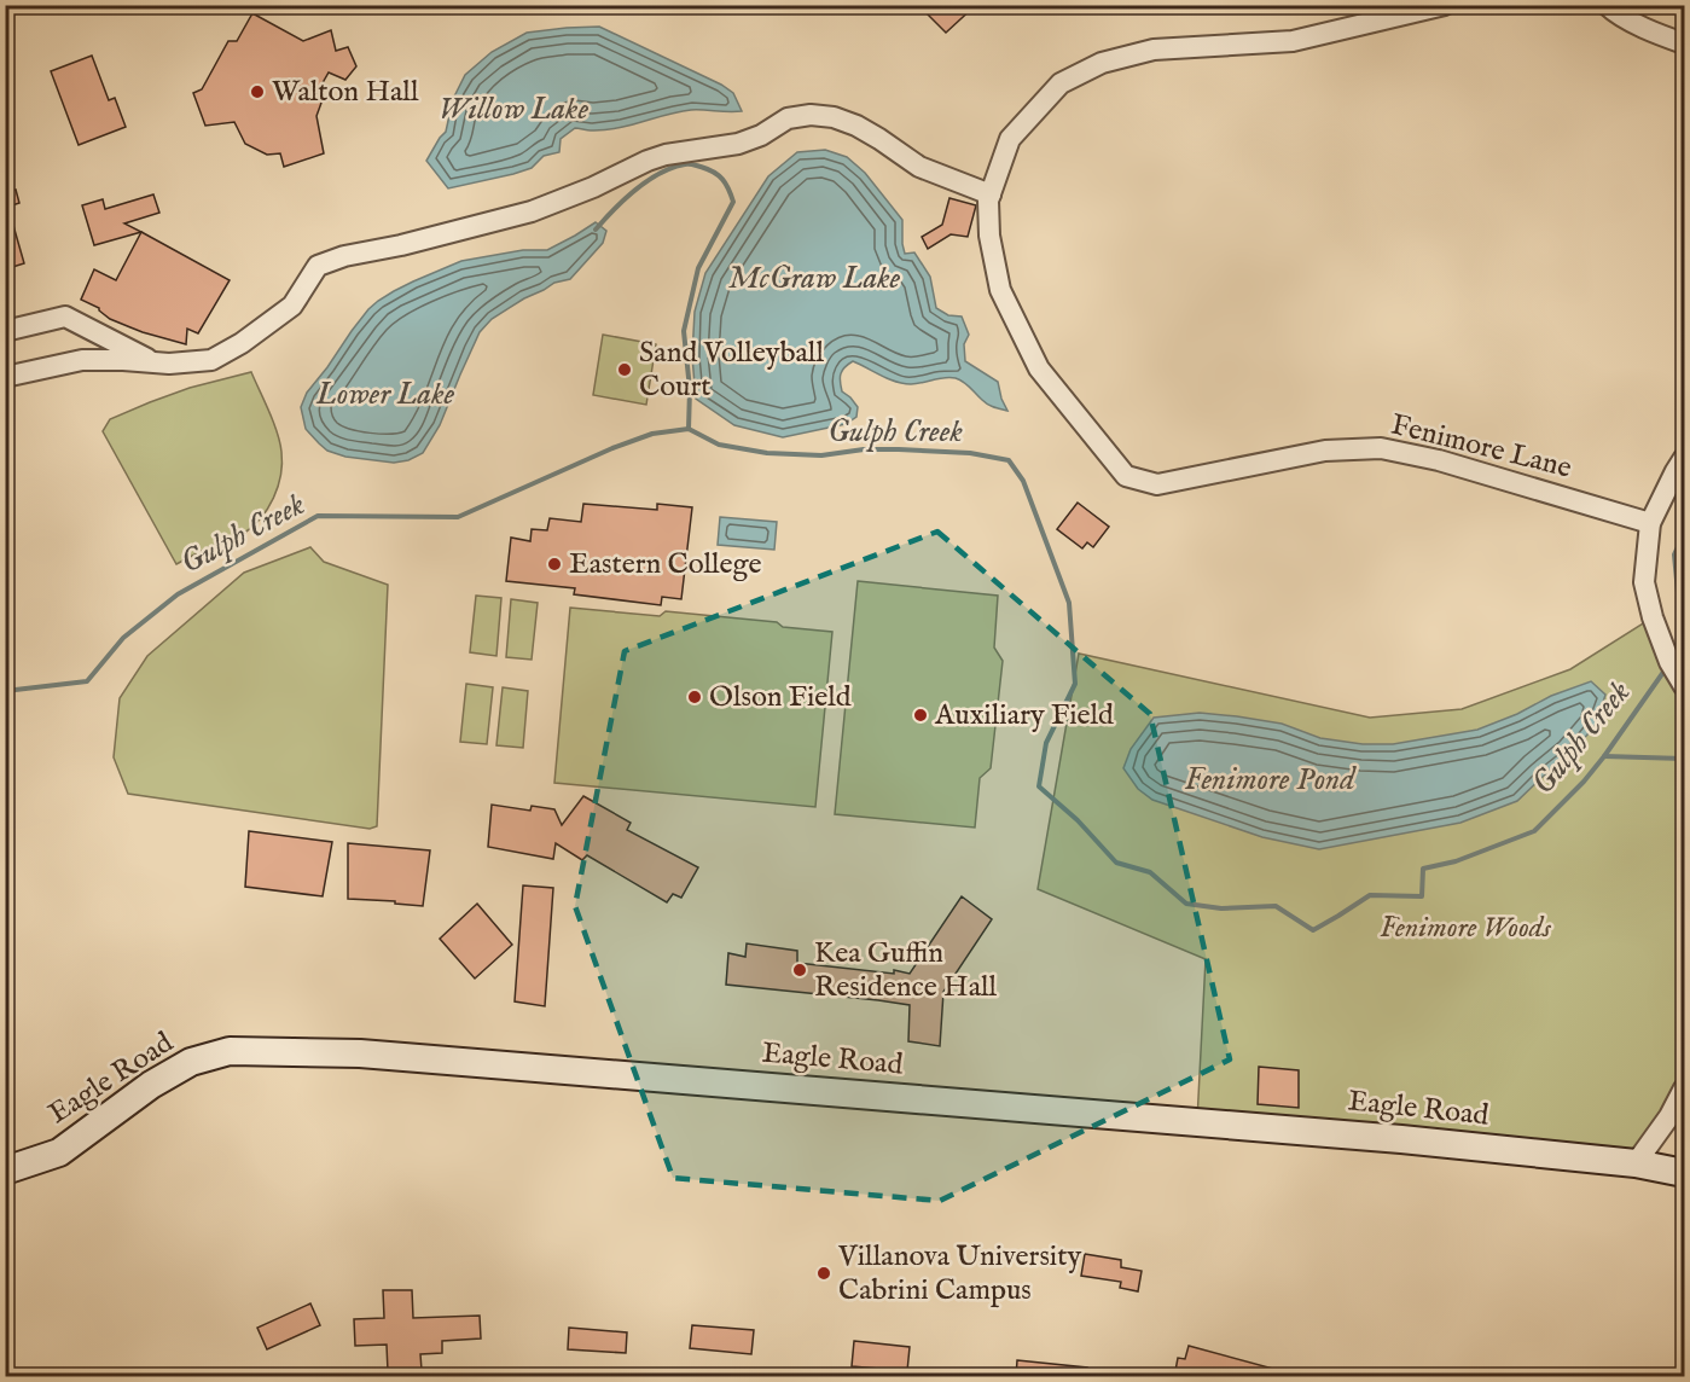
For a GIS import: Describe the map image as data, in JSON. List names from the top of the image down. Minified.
{"streets":{"street":["Fenimore Lane","Eagle Road"]},"water":["Willow Lake","McGraw Lake","Lower Lake","Gulph Creek","Fenimore Pond"],"parks":["Fenimore Woods"],"places":["Walton Hall","Sand Volleyball Court","Eastern College","Olson Field","Auxiliary Field","Kea Guffin Residence Hall","Villanova University Cabrini Campus"]}
